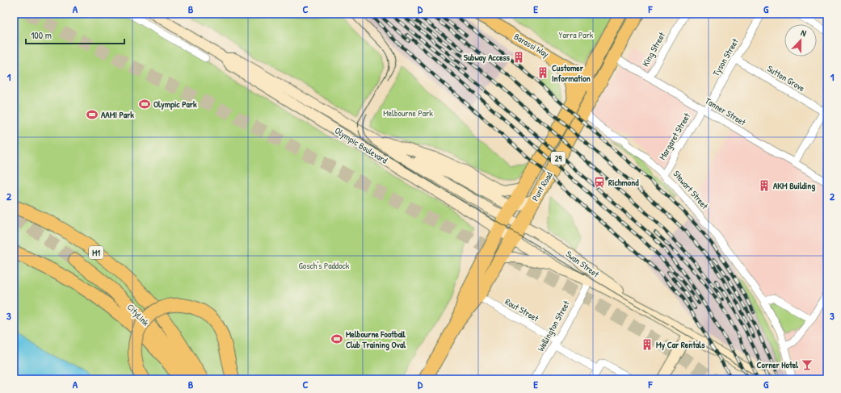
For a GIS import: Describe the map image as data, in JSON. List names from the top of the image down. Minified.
{"streets":{"highway":["29","Punt Road","M1","CityLink"],"main road":["Barassi Way","Olympic Boulevard","Swan Street"],"street":["King Street","Tyson Street","Sutton Grove","Tanner Street","Margaret Street","Stewart Street","Rout Street","Wellington Street"]},"crossings":[["Barassi Way","Punt Road"],["King Street","Tanner Street"],["Tyson Street","Sutton Grove"],["Tyson Street","Tanner Street"],["Tyson Street","Margaret Street"],["Tanner Street","Margaret Street"],["Tanner Street","Punt Road"],["Margaret Street","Stewart Street"],["Olympic Boulevard","Punt Road"],["Olympic Boulevard","Swan Street"],["Punt Road","Stewart Street"],["Punt Road","Swan Street"],["Punt Road","Rout Street"],["Swan Street","Wellington Street"],["Rout Street","Wellington Street"]],"parks":["Yarra Park","Melbourne Park","Gosch's Paddock"],"places":{"building":["Subway Access","Customer Information","AKM Building","My Car Rentals"],"sports":["Olympic Park","AAMI Park","Melbourne Football Club Training Oval"],"station":["Richmond"],"bar":["Corner Hotel"]},"scale_bar":"100 m","north":"top","grid":{"columns":["A","B","C","D","E","F","G"],"rows":["1","2","3"]}}
